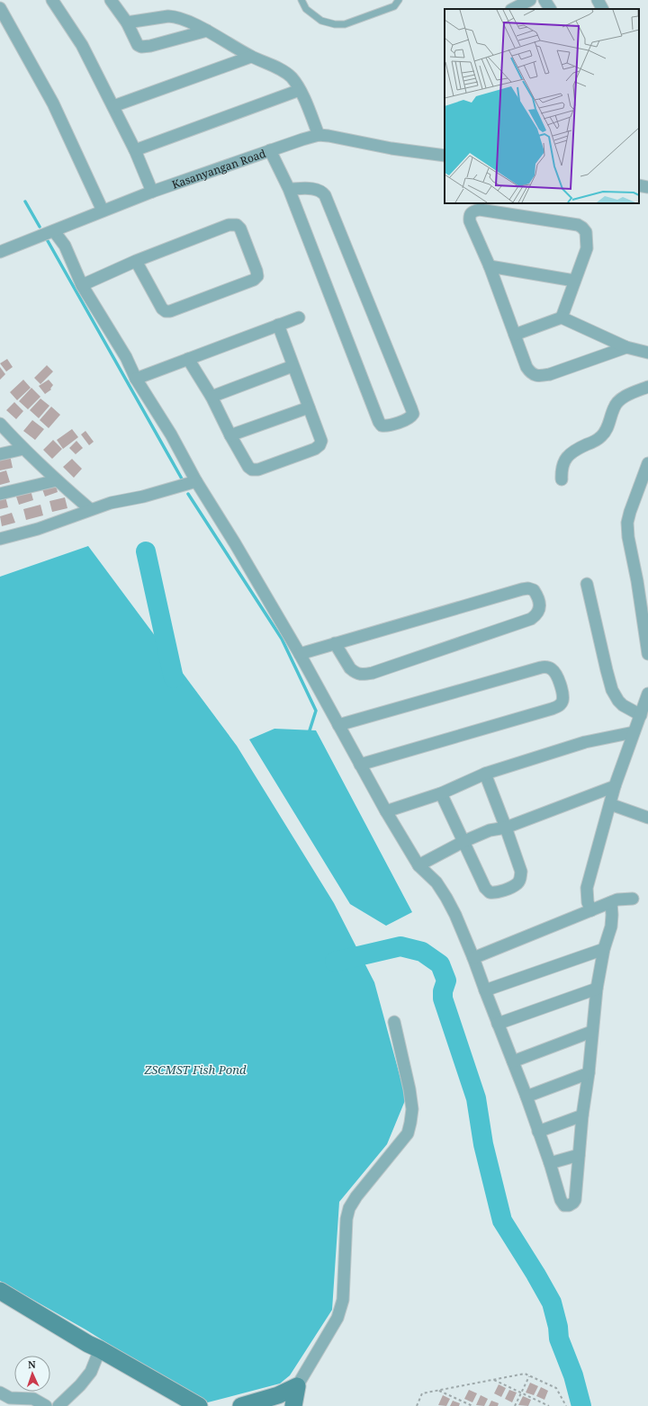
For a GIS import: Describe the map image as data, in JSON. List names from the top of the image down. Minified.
{"streets":{"street":["Kasanyangan Road"]},"water":["ZSCMST Fish Pond"],"north":"top"}
